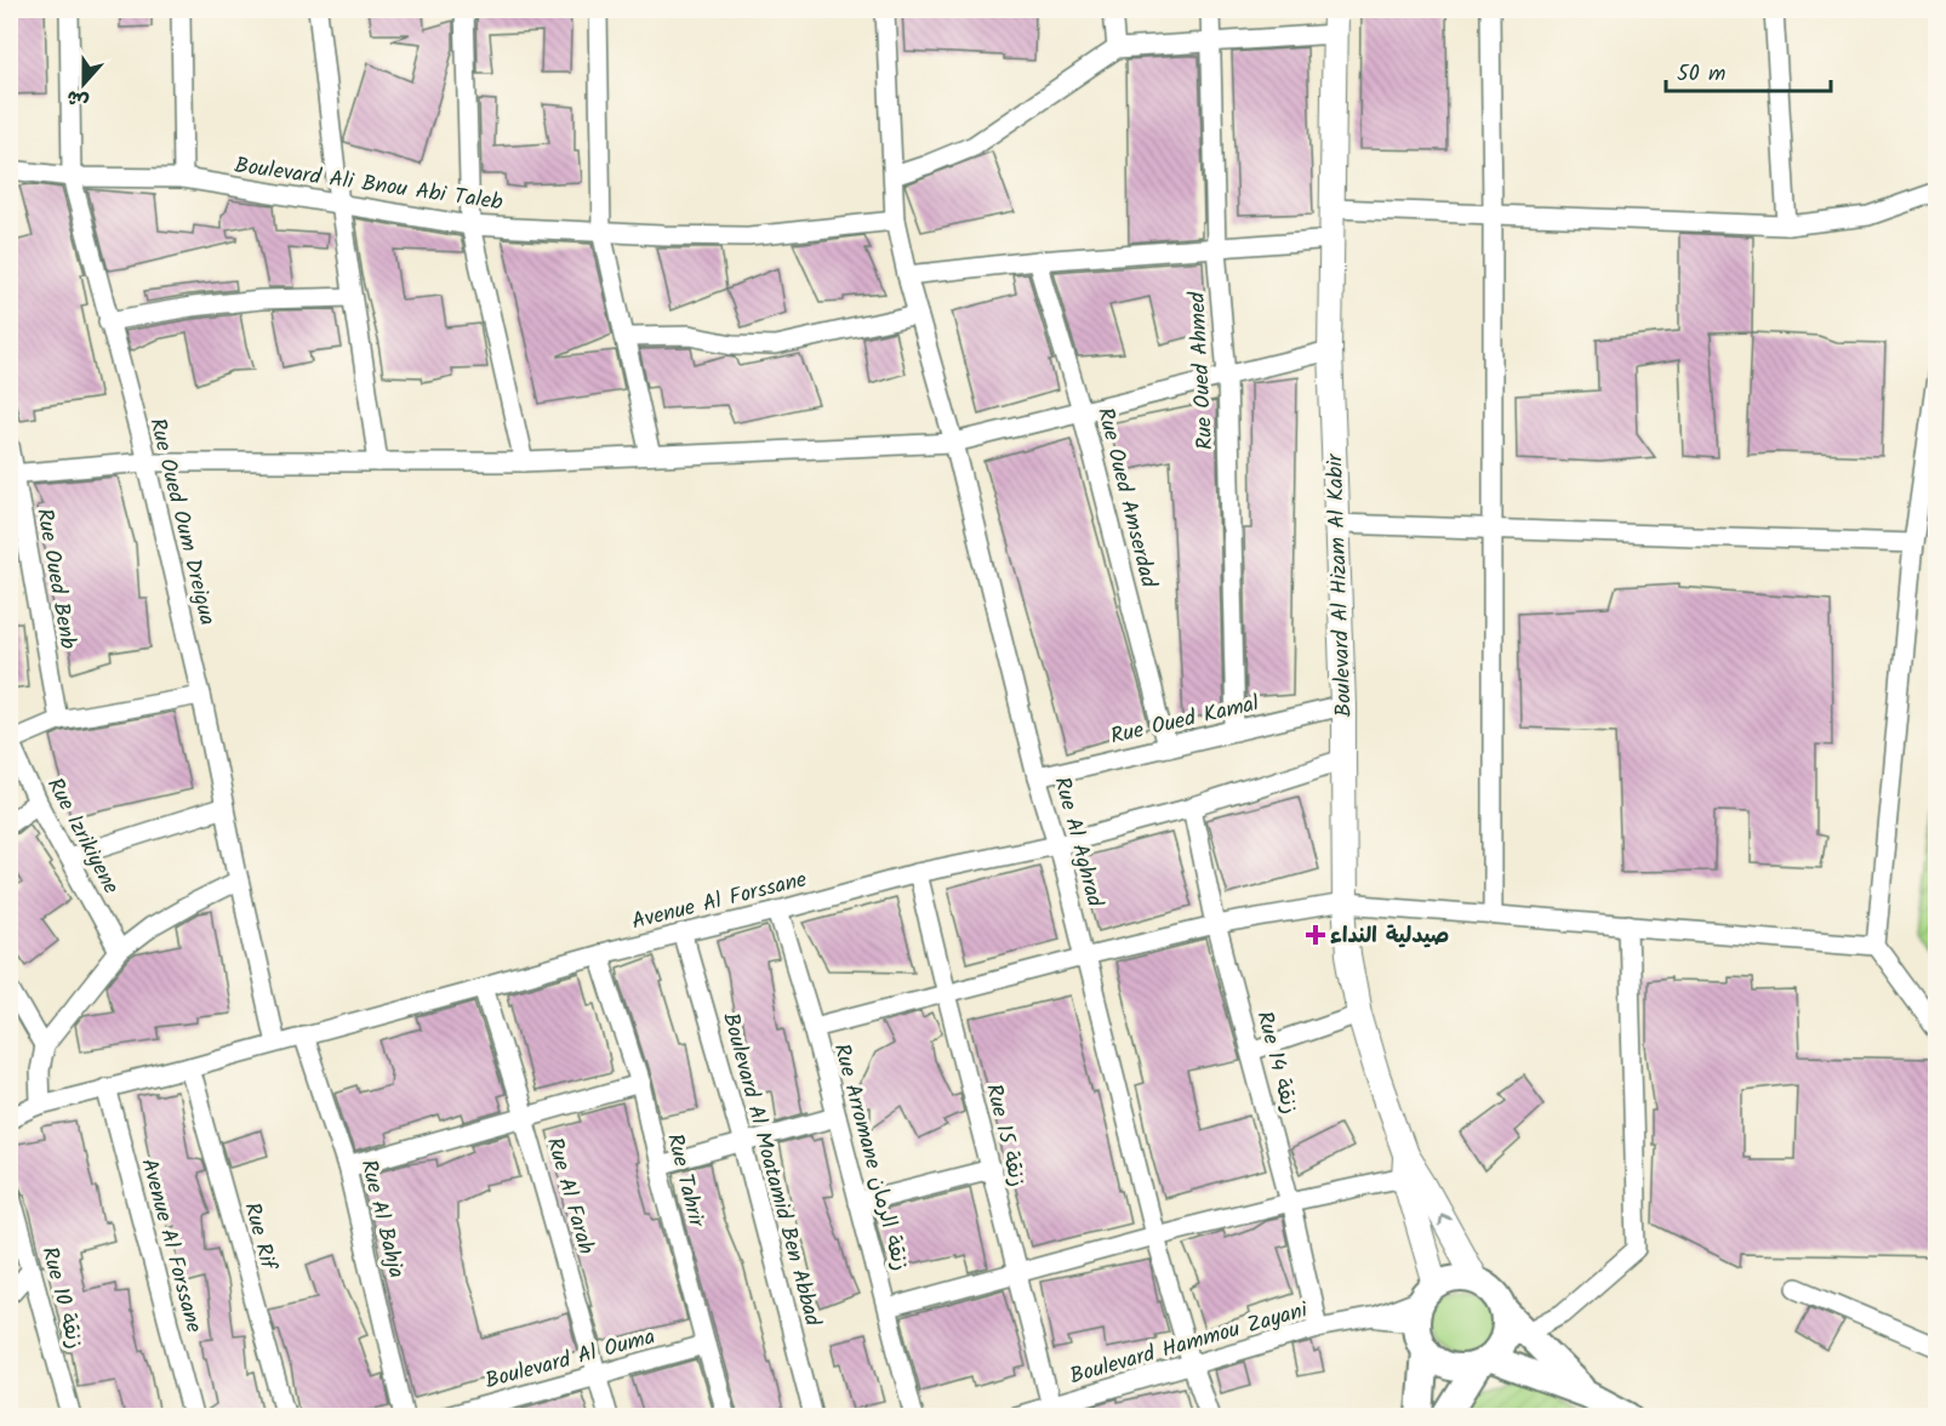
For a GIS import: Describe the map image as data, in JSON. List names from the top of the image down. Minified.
{"streets":{"street":["Boulevard Ali Bnou Abi Taleb","Rue Oued Ahmed","Rue Oued Amserdad","Rue Oued Oum Dreigua","Rue Oued Benb","Boulevard Al Hizam Al Kabir","Rue Oued Kamal","Rue Izrikiyene","Rue Al Aghrad","Avenue Al Forssane","Rue 14 زنقة","Rue 15 زنقة","Rue Arromane زنقة الرمان","Boulevard Al Moatamid Ben Abbad","Rue Tahrir","Rue Al Farah","Rue Al Bahja","Rue Rif","Rue 10 زنقة","Boulevard Hammou Zayani","Boulevard Al Ouma"]},"crossings":[["Boulevard Ali Bnou Abi Taleb","Rue Oued Oum Dreigua"],["Boulevard Ali Bnou Abi Taleb","Rue Al Aghrad"],["Rue Oued Ahmed","Rue Oued Kamal"],["Rue Oued Amserdad","Rue Oued Kamal"],["Rue Oued Oum Dreigua","Avenue Al Forssane"],["Boulevard Al Hizam Al Kabir","Rue Oued Kamal"],["Boulevard Al Hizam Al Kabir","Avenue Al Forssane"],["Boulevard Al Hizam Al Kabir","Boulevard Hammou Zayani"],["Rue Oued Kamal","Rue Al Aghrad"],["Rue Al Aghrad","Avenue Al Forssane"],["Rue Al Aghrad","Boulevard Hammou Zayani"],["Avenue Al Forssane","Rue 14 زنقة"],["Avenue Al Forssane","Rue 15 زنقة"],["Avenue Al Forssane","Rue Arromane زنقة الرمان"],["Avenue Al Forssane","Boulevard Al Moatamid Ben Abbad"],["Avenue Al Forssane","Rue Tahrir"],["Avenue Al Forssane","Rue Al Farah"],["Avenue Al Forssane","Rue Al Bahja"],["Avenue Al Forssane","Rue Rif"],["Rue 14 زنقة","Boulevard Hammou Zayani"],["Rue 15 زنقة","Boulevard Hammou Zayani"],["Rue Tahrir","Boulevard Al Ouma"],["Rue Al Farah","Boulevard Al Ouma"]],"places":{"health":["صيدلية النداء"]},"scale_bar":"50 m","north":"bottom"}
